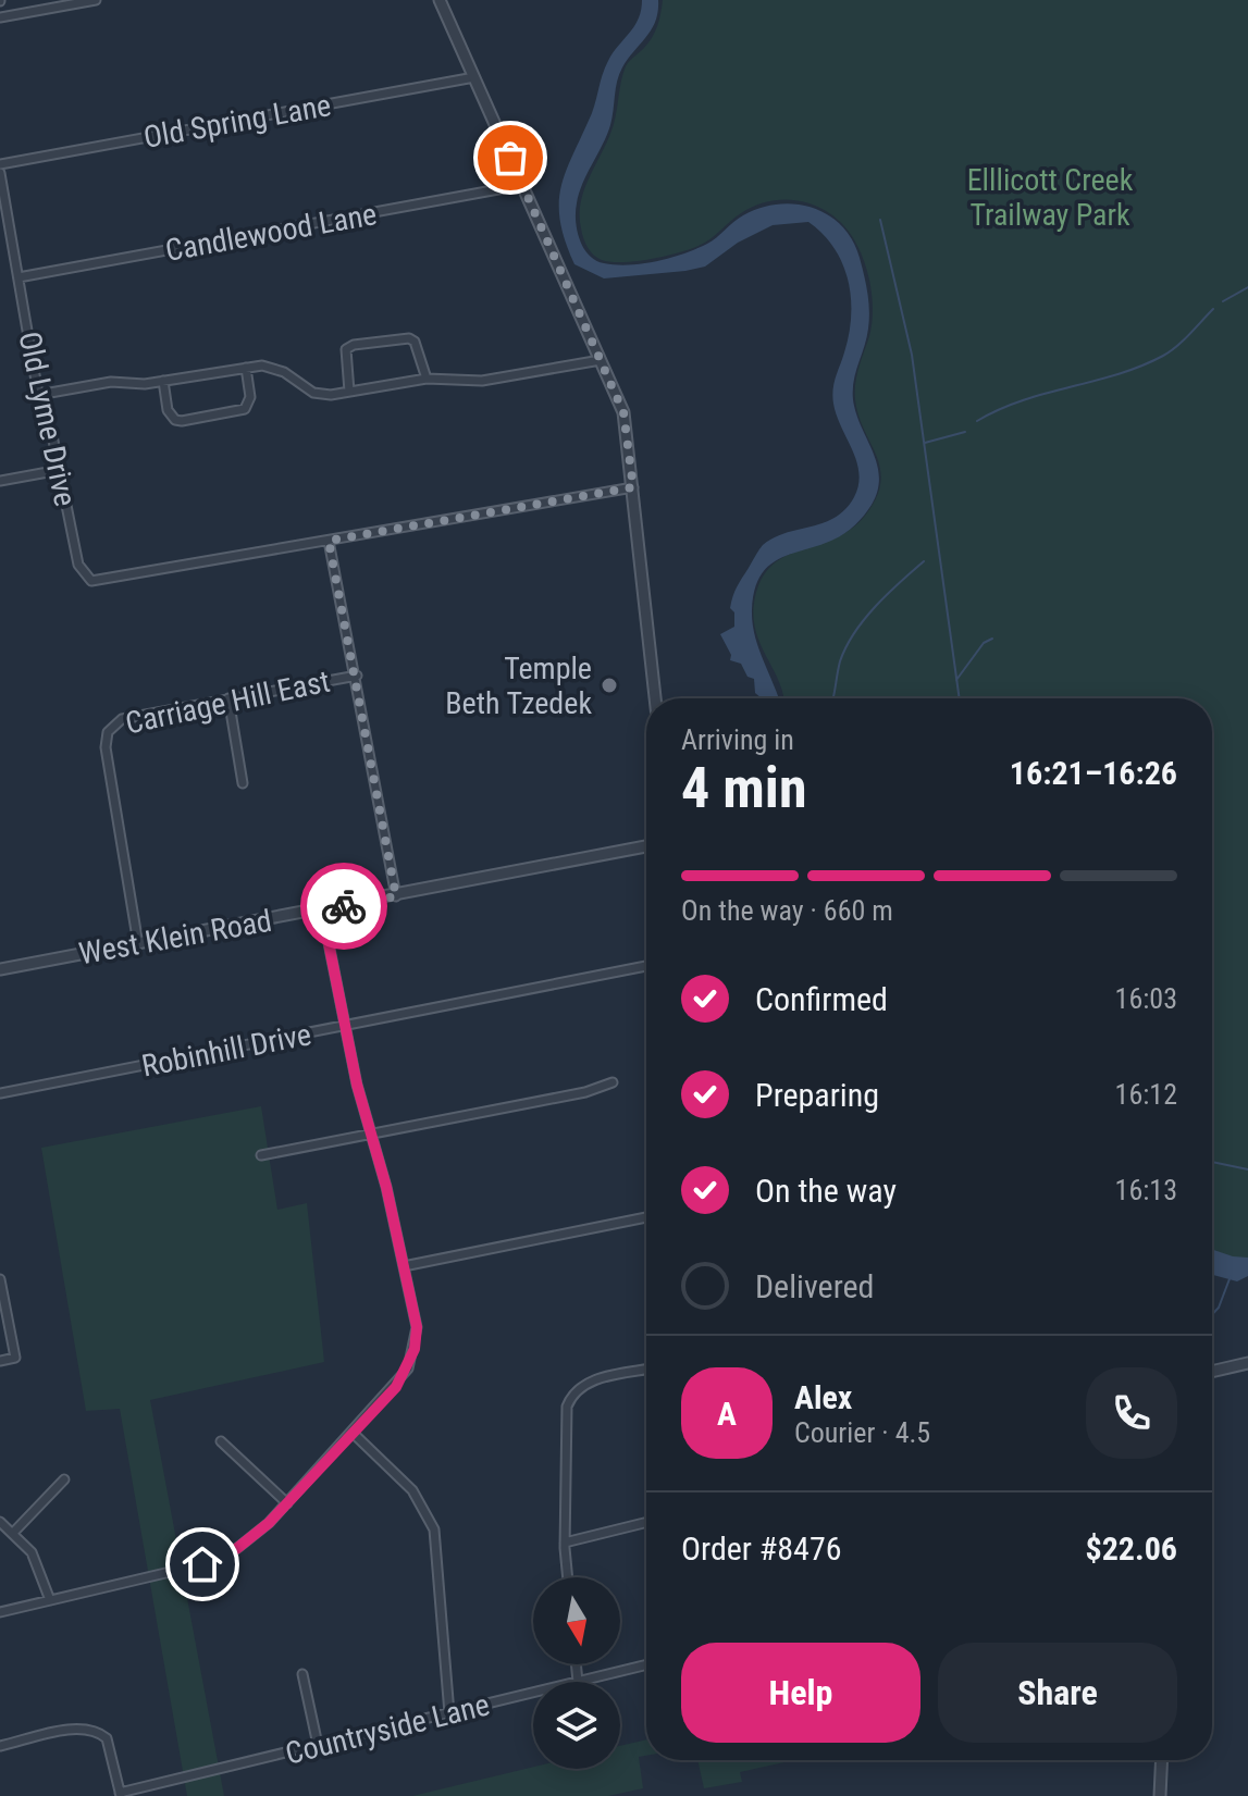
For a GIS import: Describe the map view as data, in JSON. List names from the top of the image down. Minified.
{"streets":{"street":["Old Spring Lane","Candlewood Lane","Old Lyme Drive","Carriage Hill East","West Klein Road","Robinhill Drive","Countryside Lane"]},"crossings":[["Candlewood Lane","Old Lyme Drive"],["Carriage Hill East","West Klein Road"]],"parks":["Elllicott Creek Trailway Park"],"places":["Temple Beth Tzedek"],"north":"bottom","page":{"heading":["4 min","Arriving in","16:21–16:26"],"panel":["Alex","Courier · 4.5","Order #8476","$22.06"],"bar":"On the way · 660 m","list":[["Confirmed","16:03"],["Preparing","16:12"],["On the way","16:13"],"Delivered"],"round":"A","buttons":["Help","Share"]}}
